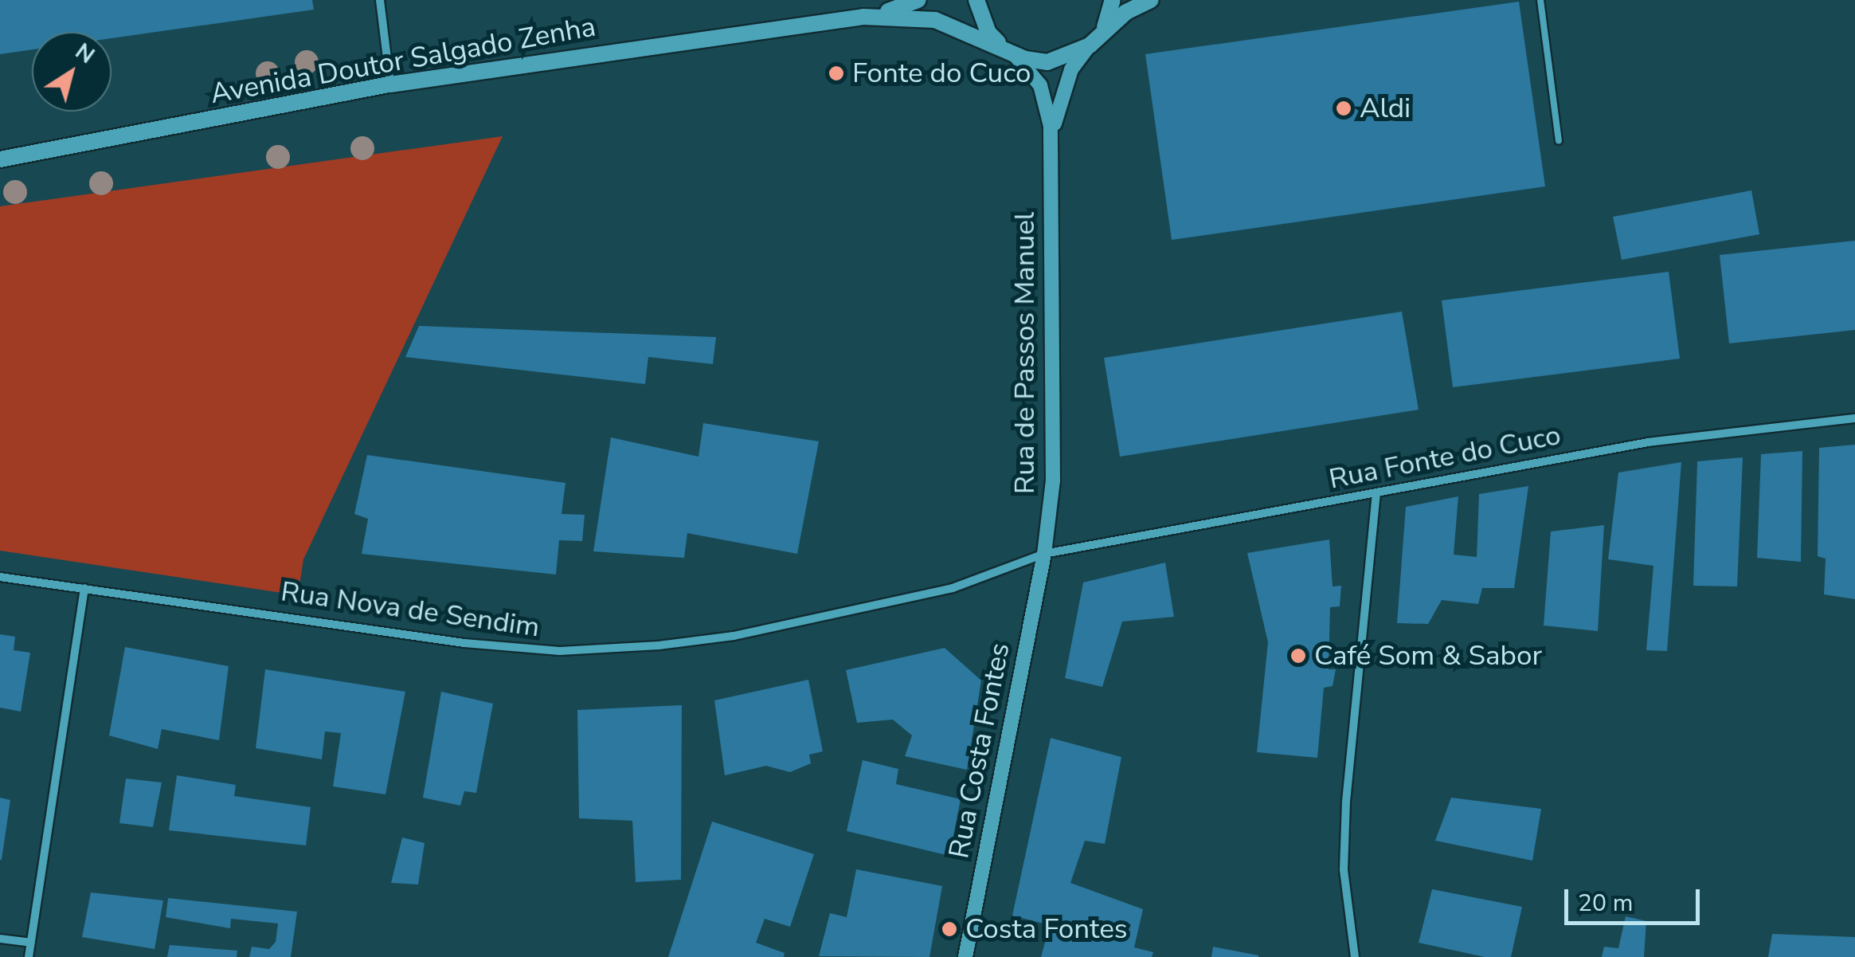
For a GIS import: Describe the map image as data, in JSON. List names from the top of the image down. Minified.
{"streets":{"main road":["Avenida Doutor Salgado Zenha"],"street":["Rua de Passos Manuel","Rua Fonte do Cuco","Rua Nova de Sendim","Rua Costa Fontes"]},"crossings":[["Avenida Doutor Salgado Zenha","Rua de Passos Manuel"],["Rua de Passos Manuel","Rua Fonte do Cuco"],["Rua de Passos Manuel","Rua Nova de Sendim"],["Rua de Passos Manuel","Rua Costa Fontes"],["Rua Fonte do Cuco","Rua Nova de Sendim"],["Rua Fonte do Cuco","Rua Costa Fontes"],["Rua Nova de Sendim","Rua Costa Fontes"]],"places":["Fonte do Cuco","Aldi","Café Som & Sabor","Costa Fontes"],"scale_bar":"20 m","north":"top right"}
